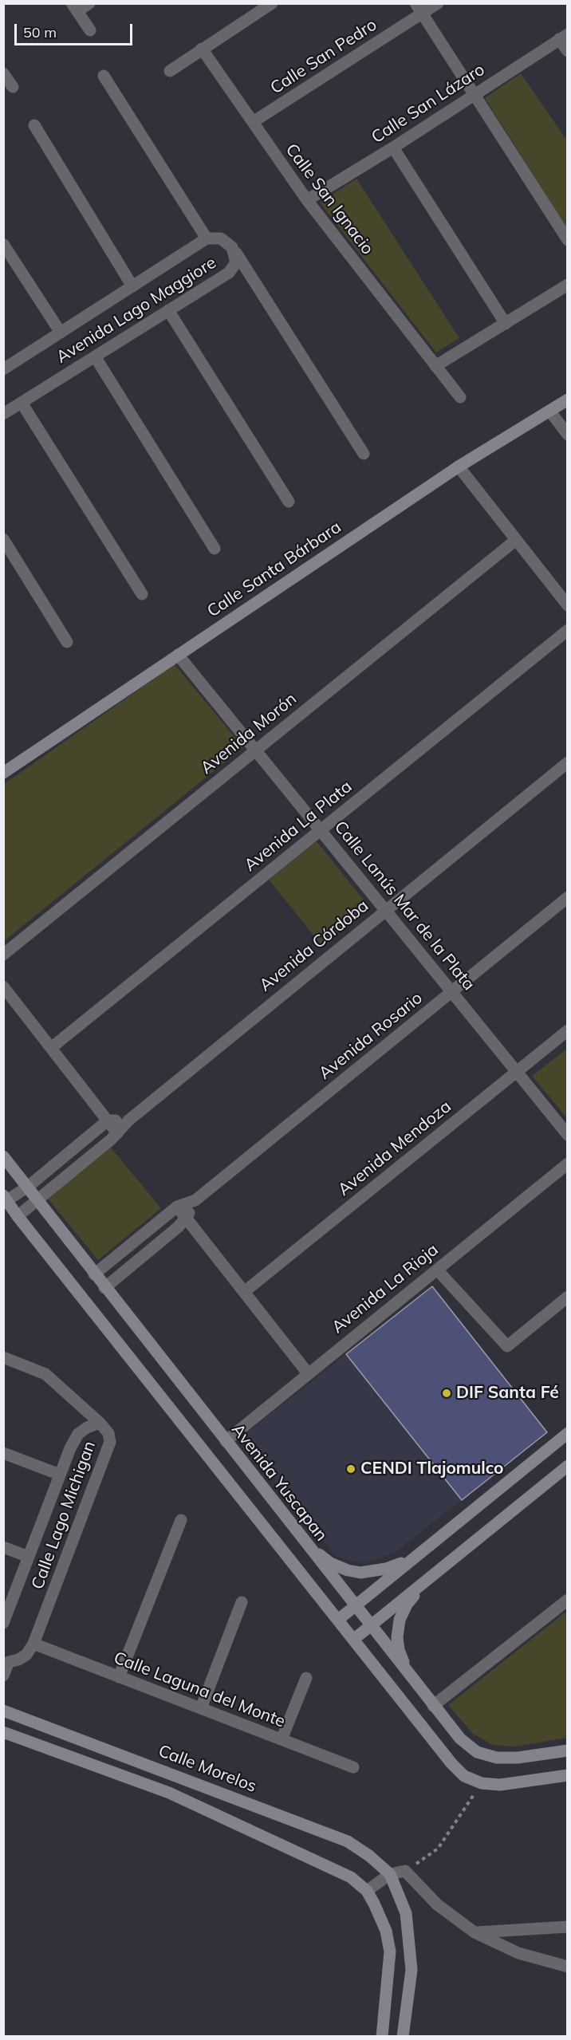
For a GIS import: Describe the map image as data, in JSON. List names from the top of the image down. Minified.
{"streets":{"street":["Calle San Pedro","Calle San Lázaro","Calle San Ignacio","Avenida Lago Maggiore","Calle Santa Bárbara","Avenida Morón","Avenida La Plata","Calle Lanús Mar de la Plata","Avenida Córdoba","Avenida Rosario","Avenida Mendoza","Avenida La Rioja","Avenida Yuscapan","Calle Lago Michigan","Calle Laguna del Monte","Calle Morelos"]},"crossings":[["Calle San Pedro","Calle San Ignacio"],["Calle San Lázaro","Calle San Ignacio"],["Calle Santa Bárbara","Calle Lanús Mar de la Plata"],["Avenida Morón","Calle Lanús Mar de la Plata"],["Avenida La Plata","Calle Lanús Mar de la Plata"],["Calle Lanús Mar de la Plata","Avenida Córdoba"],["Calle Lanús Mar de la Plata","Avenida Rosario"],["Calle Lanús Mar de la Plata","Avenida Mendoza"],["Avenida Córdoba","Avenida Yuscapan"],["Avenida Rosario","Avenida Yuscapan"],["Avenida La Rioja","Avenida Yuscapan"],["Calle Lago Michigan","Calle Laguna del Monte"]],"places":["DIF Santa Fé","CENDI Tlajomulco"],"scale_bar":"50 m"}
